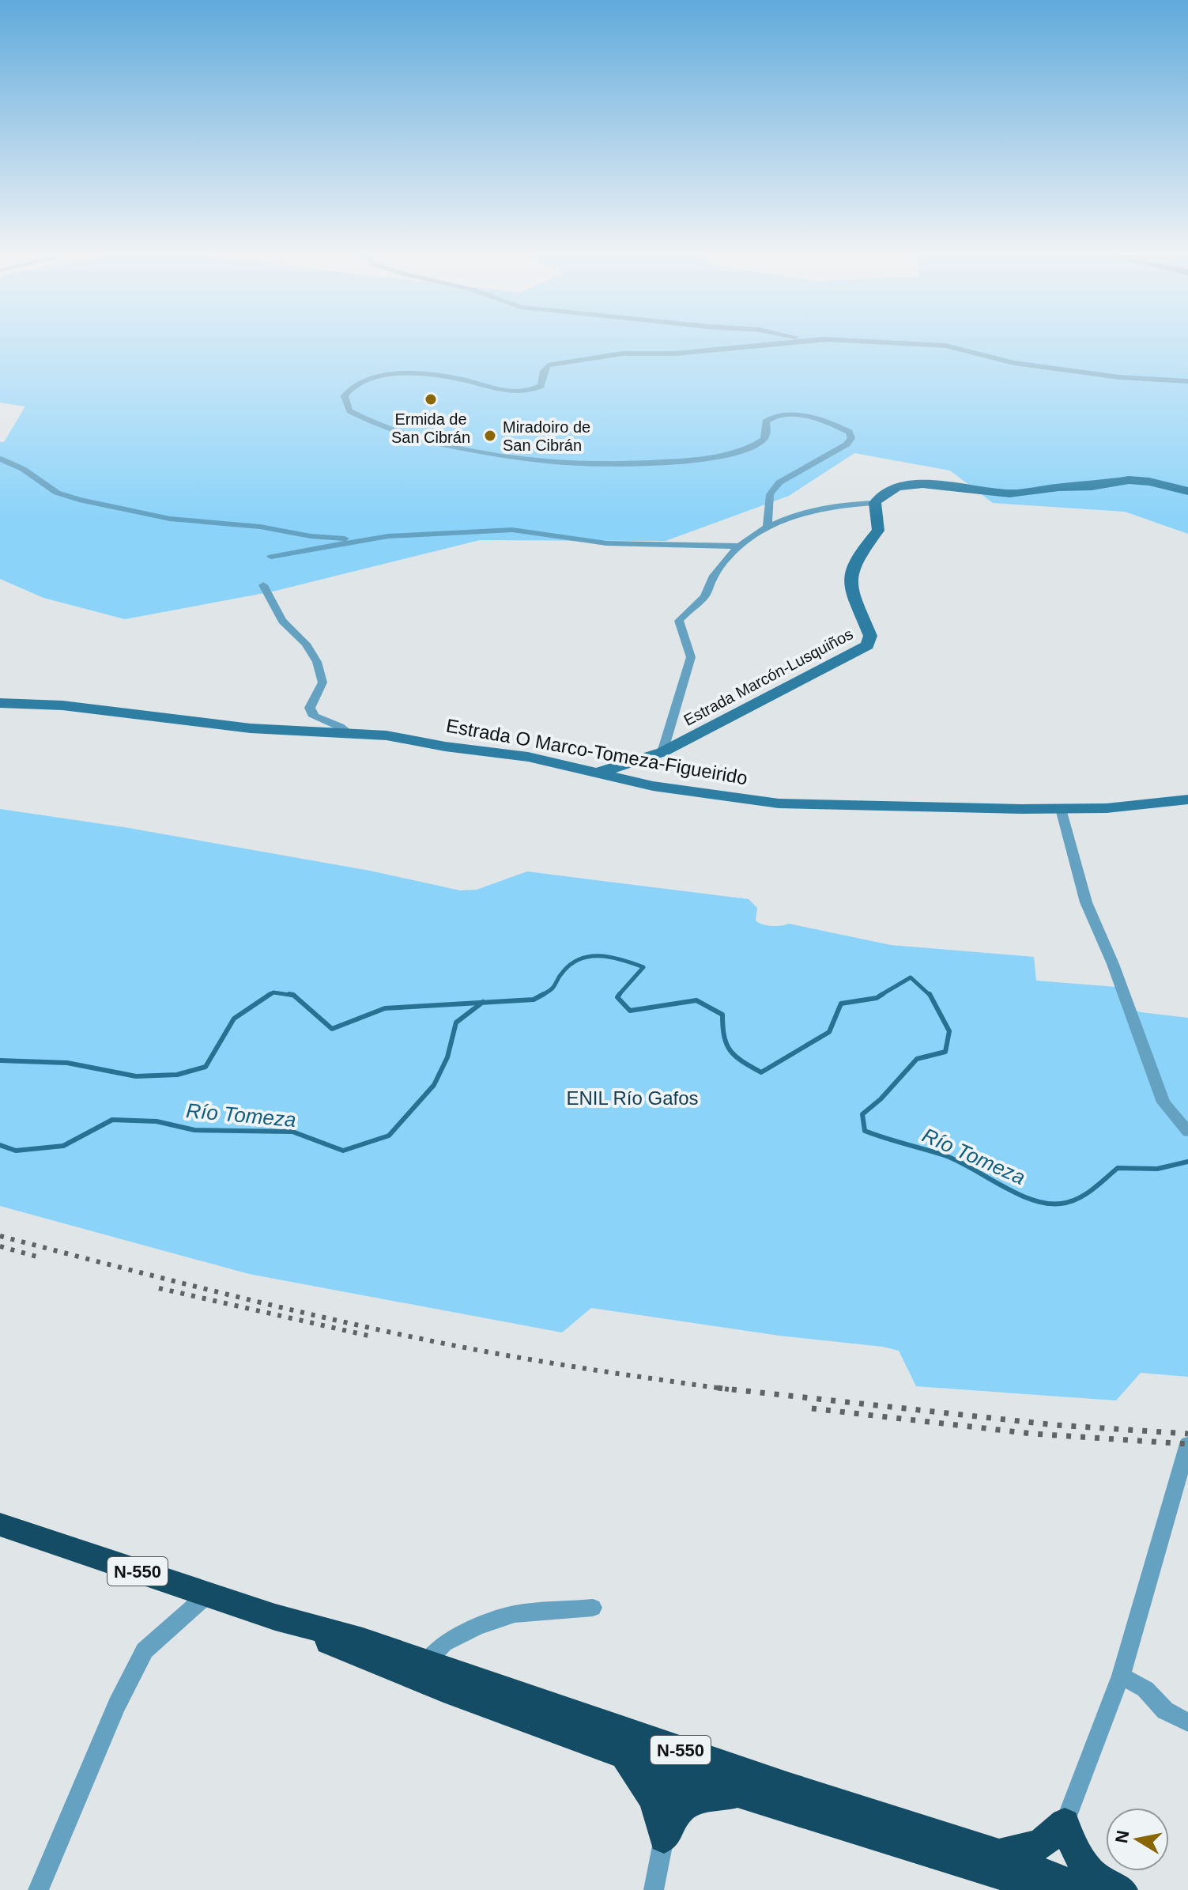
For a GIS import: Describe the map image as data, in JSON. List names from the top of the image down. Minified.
{"streets":{"highway":["N-550"],"street":["Estrada Marcón-Lusquiños","Estrada O Marco-Tomeza-Figueirido"]},"crossings":[["Estrada Marcón-Lusquiños","Estrada O Marco-Tomeza-Figueirido"]],"water":["Río Tomeza"],"parks":["ENIL Río Gafos"],"places":["Ermida de San Cibrán","Miradoiro de San Cibrán"],"north":"left"}
